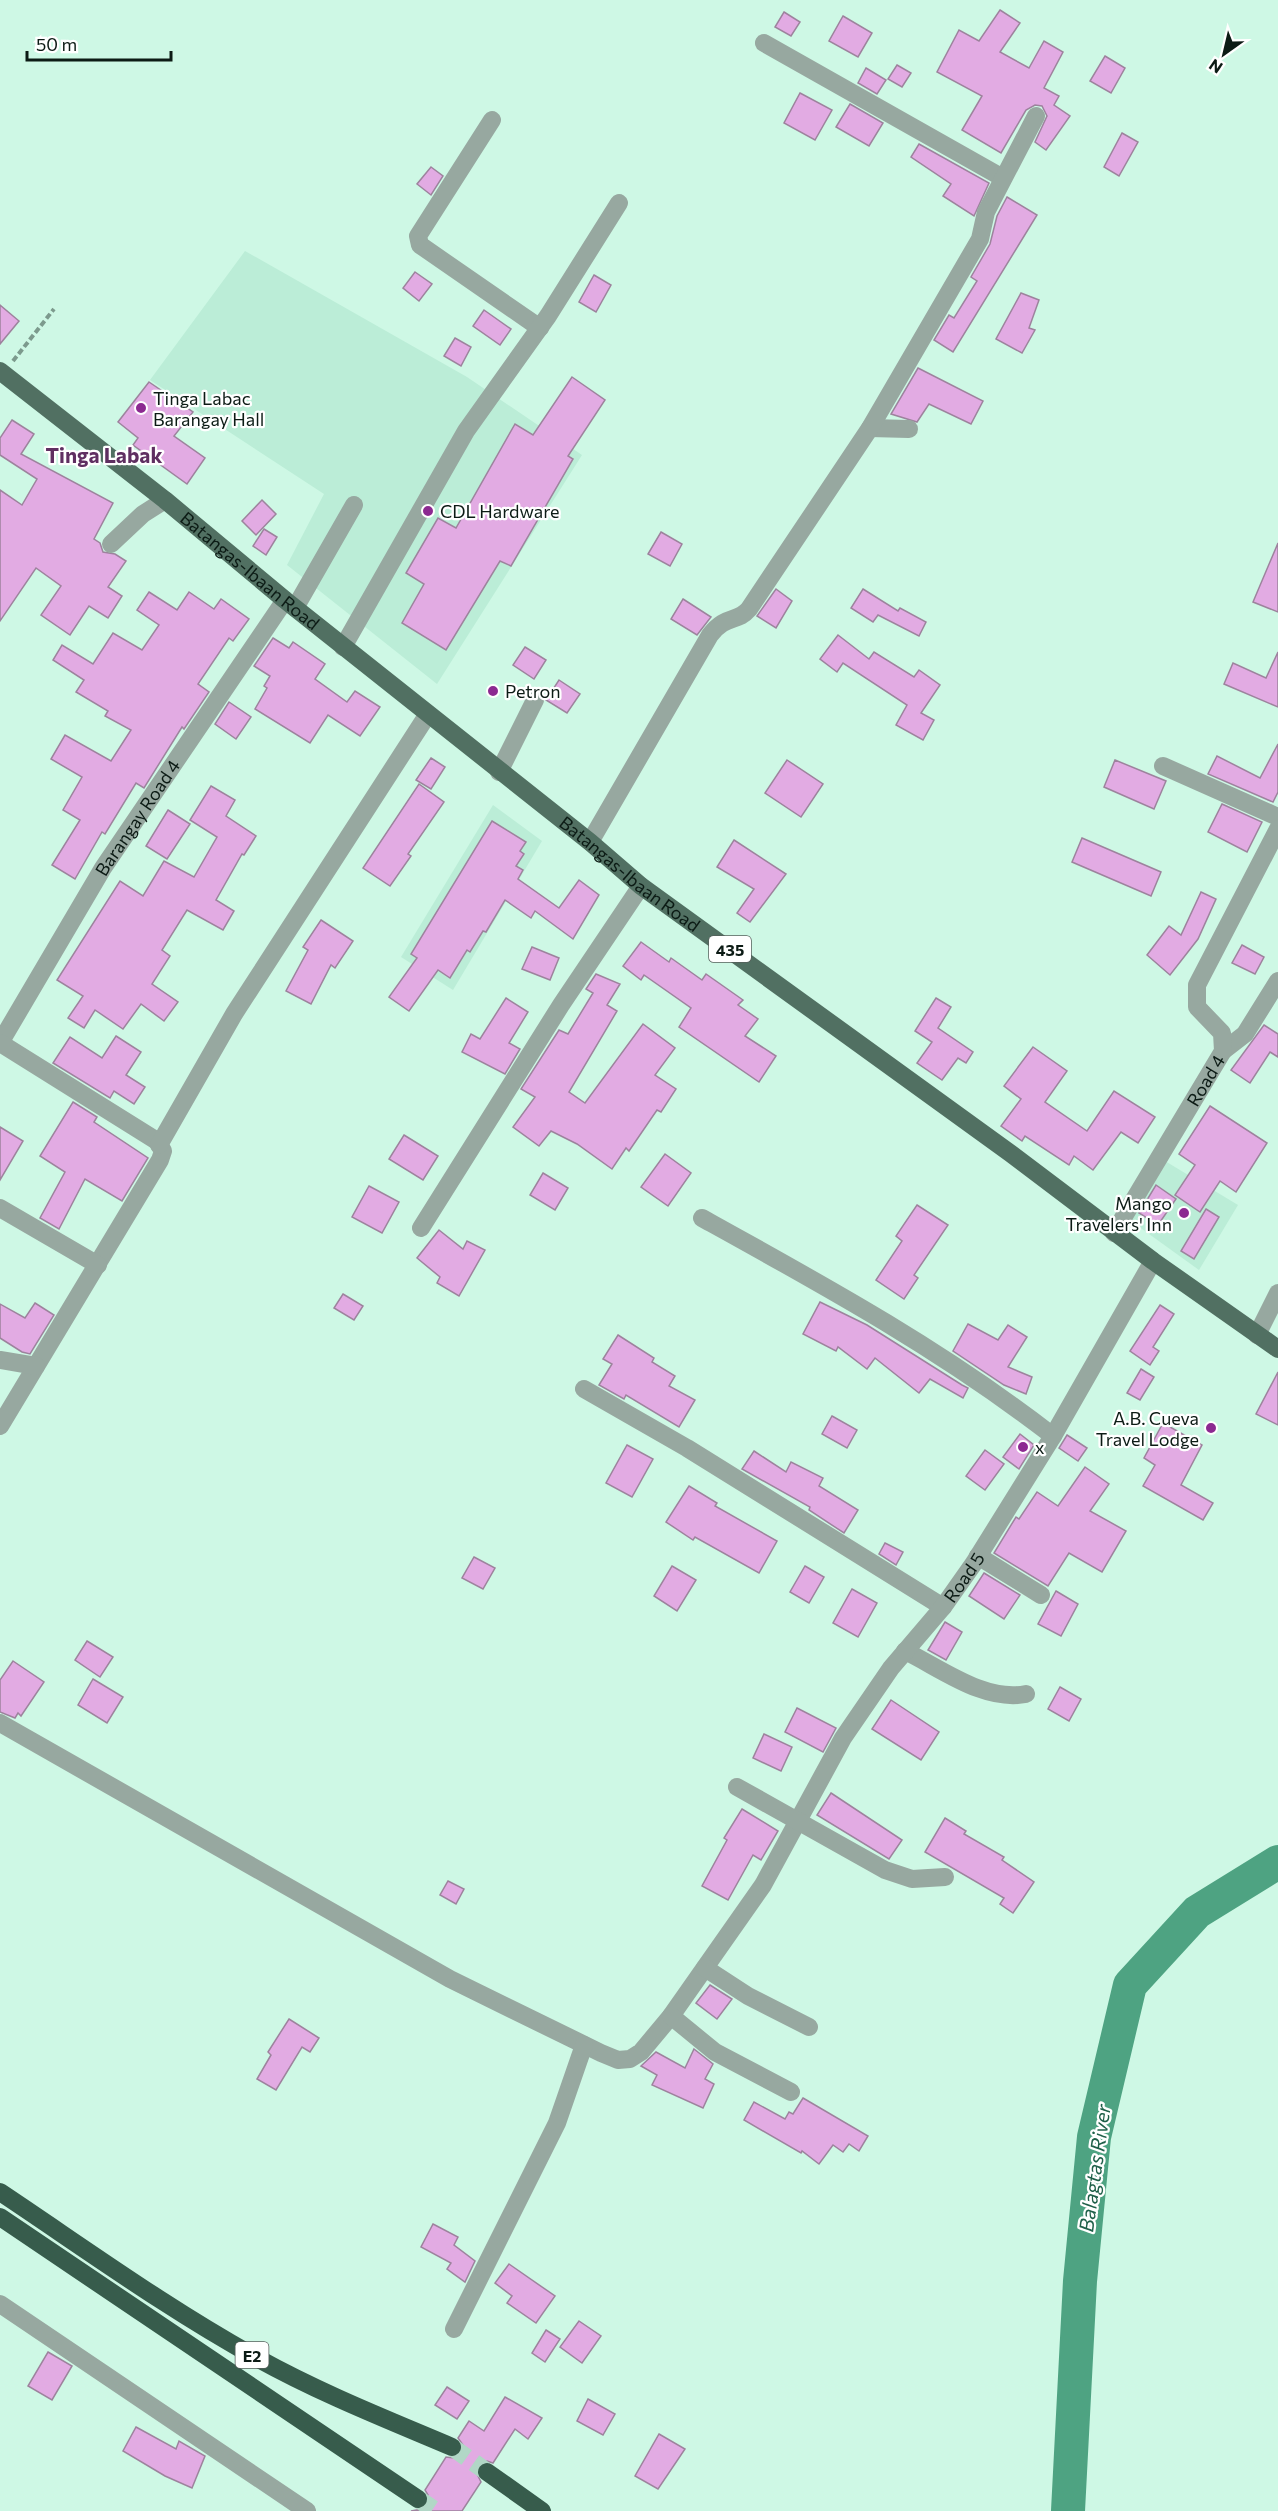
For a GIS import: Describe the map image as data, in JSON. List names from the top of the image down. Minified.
{"streets":{"highway":["E2"],"main road":["Batangas-Ibaan Road","435"],"street":["Barangay Road 4","Road 4","Road 5"]},"crossings":[["Batangas-Ibaan Road","Barangay Road 4"],["Batangas-Ibaan Road","Road 4"],["Batangas-Ibaan Road","Road 5"]],"districts":["Tinga Labak"],"water":["Balagtas River"],"places":["Tinga Labac Barangay Hall","CDL Hardware","Petron","Mango Travelers' Inn","A.B. Cueva Travel Lodge","x"],"scale_bar":"50 m","north":"bottom left"}
